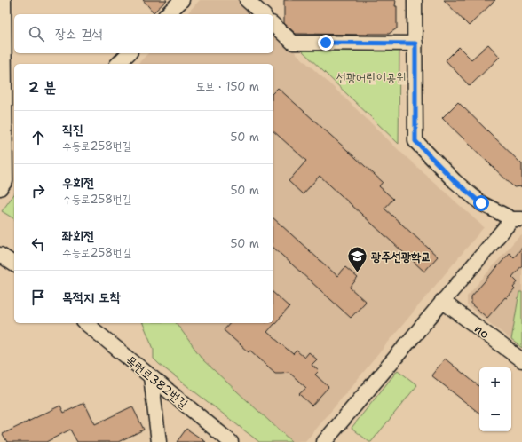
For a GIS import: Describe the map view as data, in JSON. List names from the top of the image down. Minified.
{"streets":{"street":["no","목련로382번길"]},"parks":["선광어린이공원"],"places":{"school or university":["광주선광학교"]},"page":{"search":"장소 검색","heading":["2 분","도보 · 150 m"],"list":[["직진","수등로258번길","50 m"],["우회전","수등로258번길","50 m"],["좌회전","수등로258번길","50 m"],"목적지 도착"],"map_buttons":["+","−"]}}
